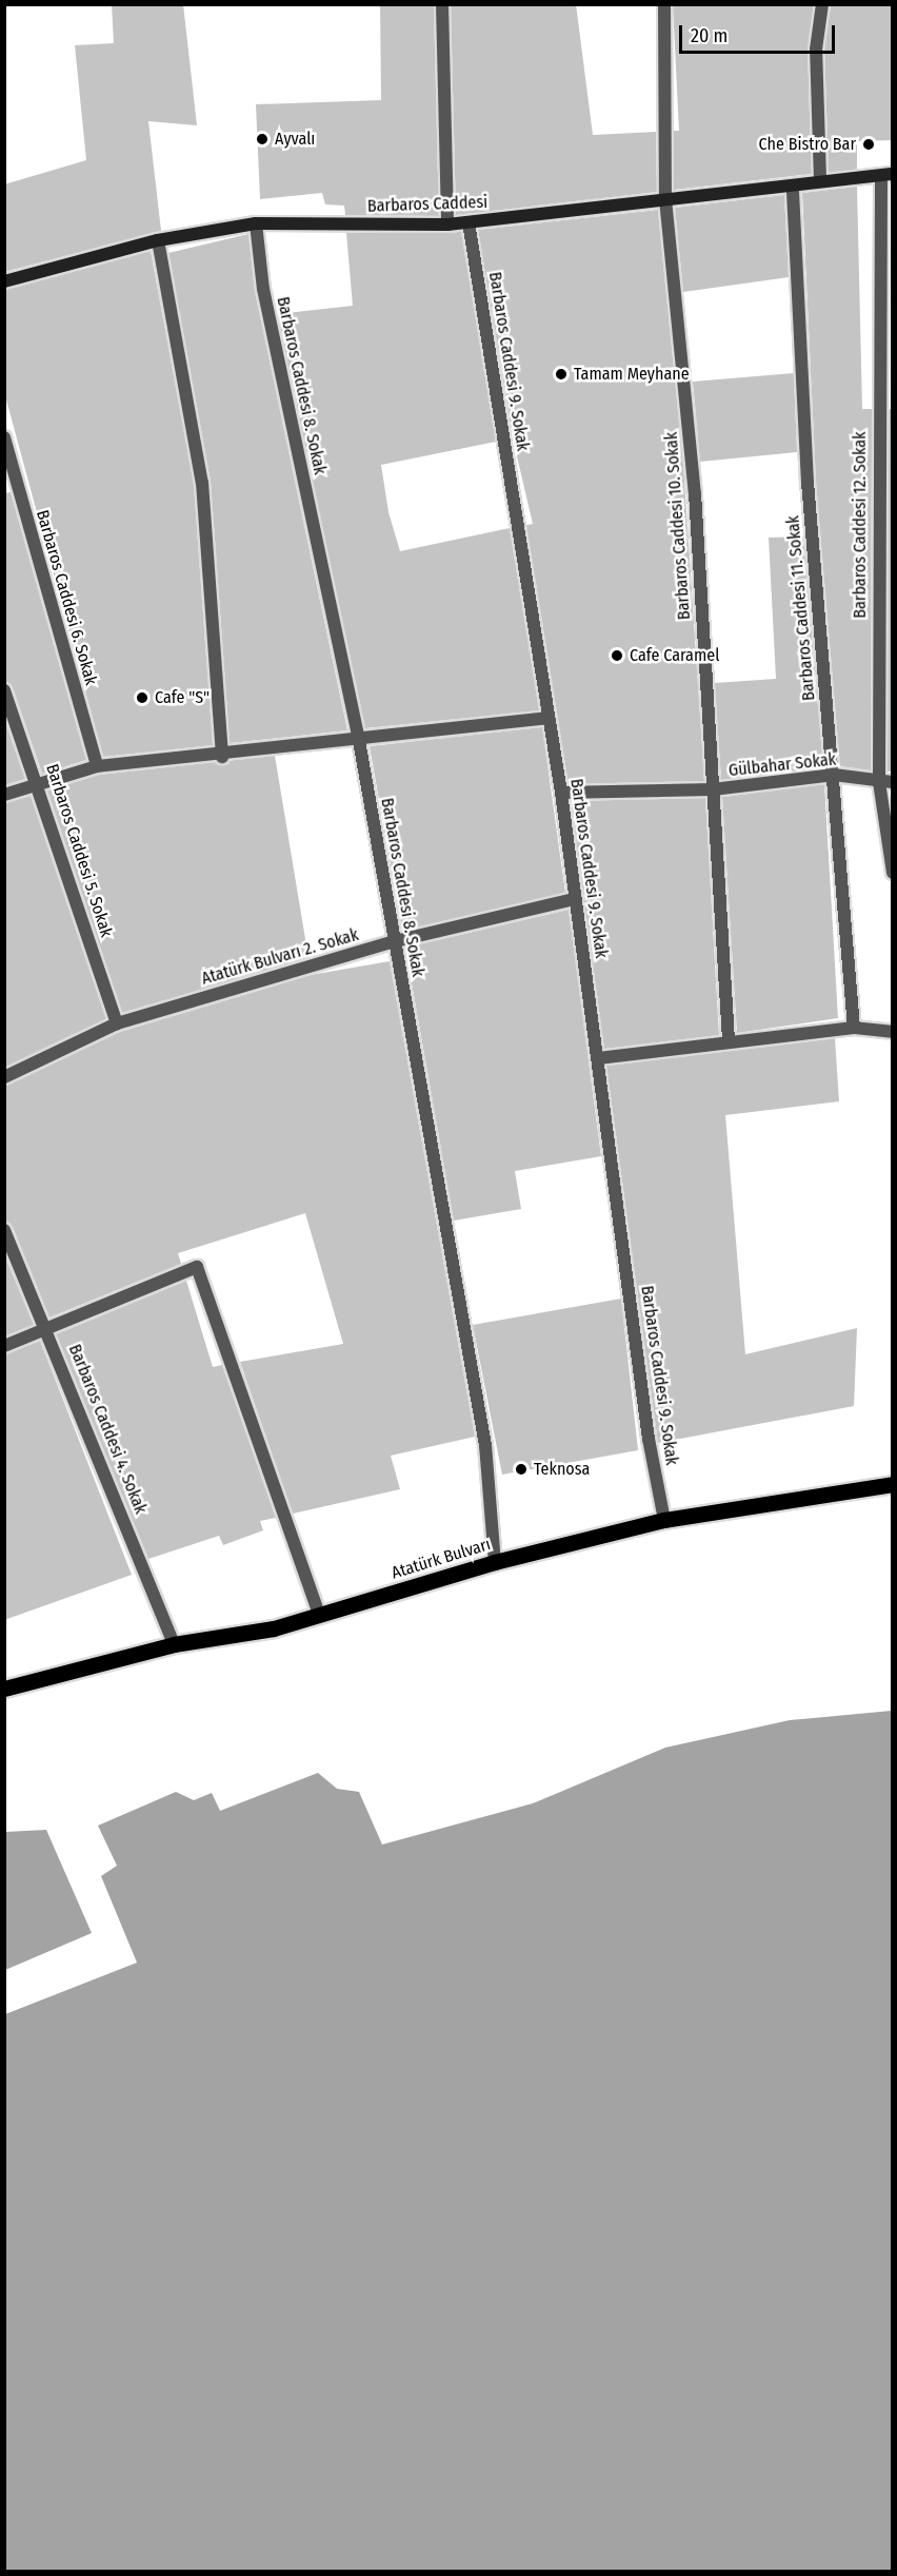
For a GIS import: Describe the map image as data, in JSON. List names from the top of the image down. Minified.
{"streets":{"main road":["Atatürk Bulvarı"],"street":["Barbaros Caddesi","Barbaros Caddesi 9. Sokak","Barbaros Caddesi 8. Sokak","Barbaros Caddesi 12. Sokak","Barbaros Caddesi 10. Sokak","Barbaros Caddesi 6. Sokak","Barbaros Caddesi 11. Sokak","Gülbahar Sokak","Barbaros Caddesi 5. Sokak","Atatürk Bulvarı 2. Sokak","Barbaros Caddesi 4. Sokak"]},"crossings":[["Barbaros Caddesi","Barbaros Caddesi 9. Sokak"],["Barbaros Caddesi","Barbaros Caddesi 8. Sokak"],["Barbaros Caddesi","Barbaros Caddesi 12. Sokak"],["Barbaros Caddesi","Barbaros Caddesi 10. Sokak"],["Barbaros Caddesi","Barbaros Caddesi 11. Sokak"],["Barbaros Caddesi 9. Sokak","Gülbahar Sokak"],["Barbaros Caddesi 9. Sokak","Atatürk Bulvarı 2. Sokak"],["Barbaros Caddesi 9. Sokak","Atatürk Bulvarı"],["Barbaros Caddesi 8. Sokak","Atatürk Bulvarı 2. Sokak"],["Barbaros Caddesi 8. Sokak","Atatürk Bulvarı"],["Barbaros Caddesi 12. Sokak","Gülbahar Sokak"],["Barbaros Caddesi 10. Sokak","Gülbahar Sokak"],["Barbaros Caddesi 11. Sokak","Gülbahar Sokak"],["Barbaros Caddesi 5. Sokak","Atatürk Bulvarı 2. Sokak"],["Barbaros Caddesi 4. Sokak","Atatürk Bulvarı"]],"places":["Ayvalı","Che Bistro Bar","Tamam Meyhane","Cafe Caramel","Cafe \"S\"","Teknosa"],"scale_bar":"20 m"}
